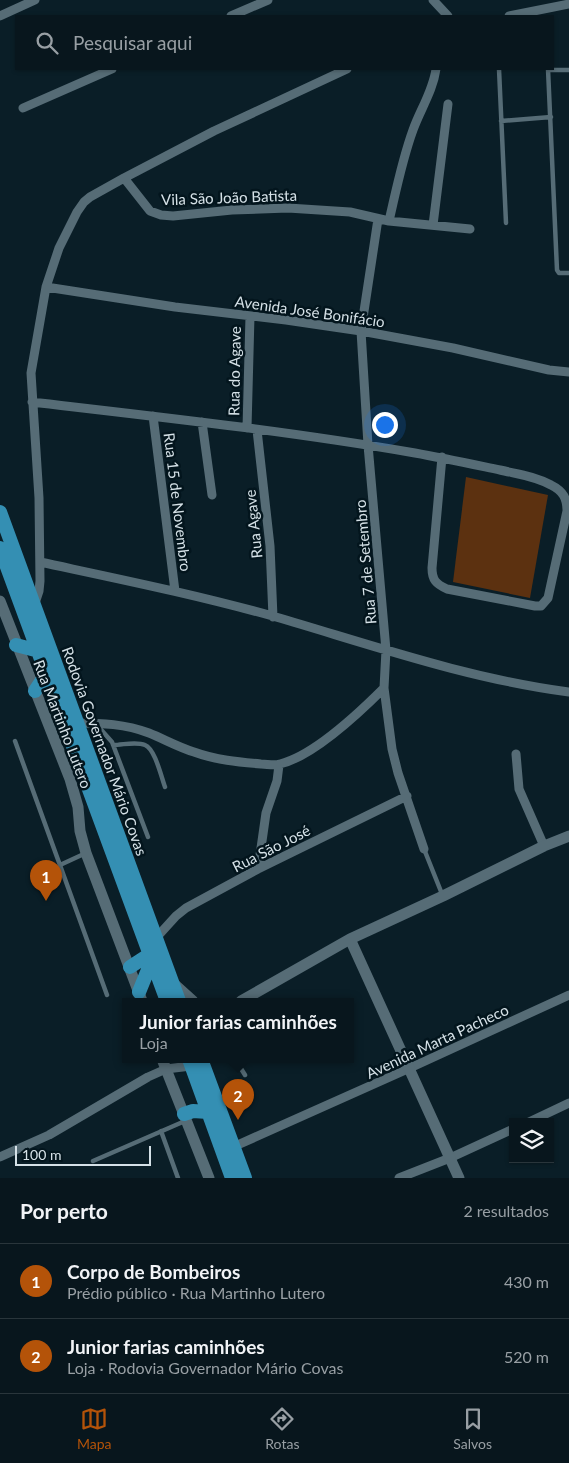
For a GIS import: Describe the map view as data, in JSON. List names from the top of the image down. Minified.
{"streets":{"highway":["Rodovia Governador Mário Covas"],"street":["Vila São João Batista","Avenida José Bonifácio","Rua do Agave","Rua 15 de Novembro","Rua Agave","Rua 7 de Setembro","Rua Martinho Lutero","Rua São José","Avenida Marta Pacheco"]},"crossings":[["Vila São João Batista","Rua 7 de Setembro"],["Avenida José Bonifácio","Rua do Agave"],["Avenida José Bonifácio","Rua 7 de Setembro"],["Rua 7 de Setembro","Rua São José"],["Rodovia Governador Mário Covas","Rua São José"]],"scale_bar":"100 m","page":{"search":"Pesquisar aqui","pins":["1","2"],"popup":["Junior farias caminhões","Loja"],"scale":"100 m","heading":["Por perto","2 resultados"],"list":[{"mark":"1","name":"Corpo de Bombeiros","note":"Prédio público · Rua Martinho Lutero","value":"430 m"},{"mark":"2","name":"Junior farias caminhões","note":"Loja · Rodovia Governador Mário Covas","value":"520 m"}],"nav":["Mapa","Rotas","Salvos"]}}
